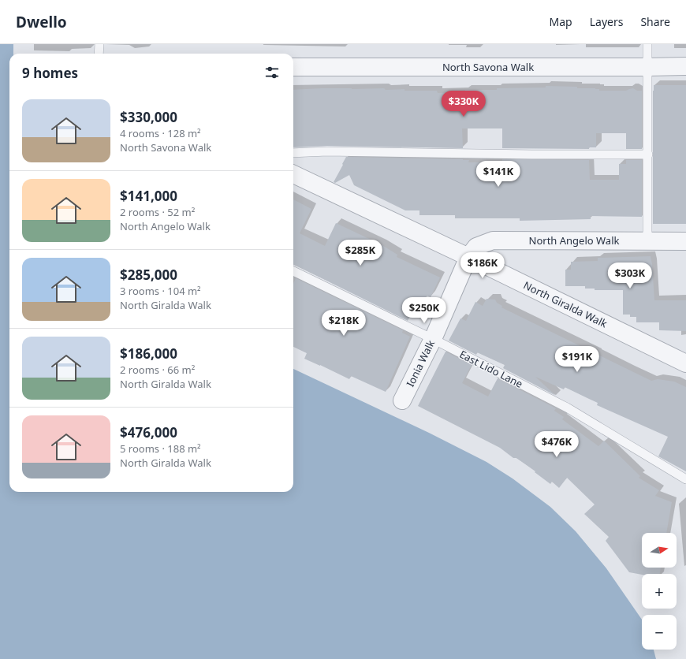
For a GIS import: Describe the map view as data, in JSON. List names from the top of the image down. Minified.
{"streets":{"street":["North Savona Walk","North Angelo Walk","North Giralda Walk","Ionia Walk"],"lane":["East Lido Lane"]},"crossings":[["North Angelo Walk","North Giralda Walk"],["North Angelo Walk","Ionia Walk"],["North Giralda Walk","Ionia Walk"],["Ionia Walk","East Lido Lane"]],"north":"right","page":{"header":"Dwello","nav":["Map","Layers","Share"],"heading":"9 homes","price":["$330K","$141K","$285K","$186K","$303K","$250K","$218K","$191K","$476K"],"list":[{"name":"$330,000","note":"4 rooms · 128 m² · North Savona Walk"},{"name":"$141,000","note":"2 rooms · 52 m² · North Angelo Walk"},{"name":"$285,000","note":"3 rooms · 104 m² · North Giralda Walk"},{"name":"$186,000","note":"2 rooms · 66 m² · North Giralda Walk"},{"name":"$476,000","note":"5 rooms · 188 m² · North Giralda Walk"}],"map_buttons":["+","−"]}}
